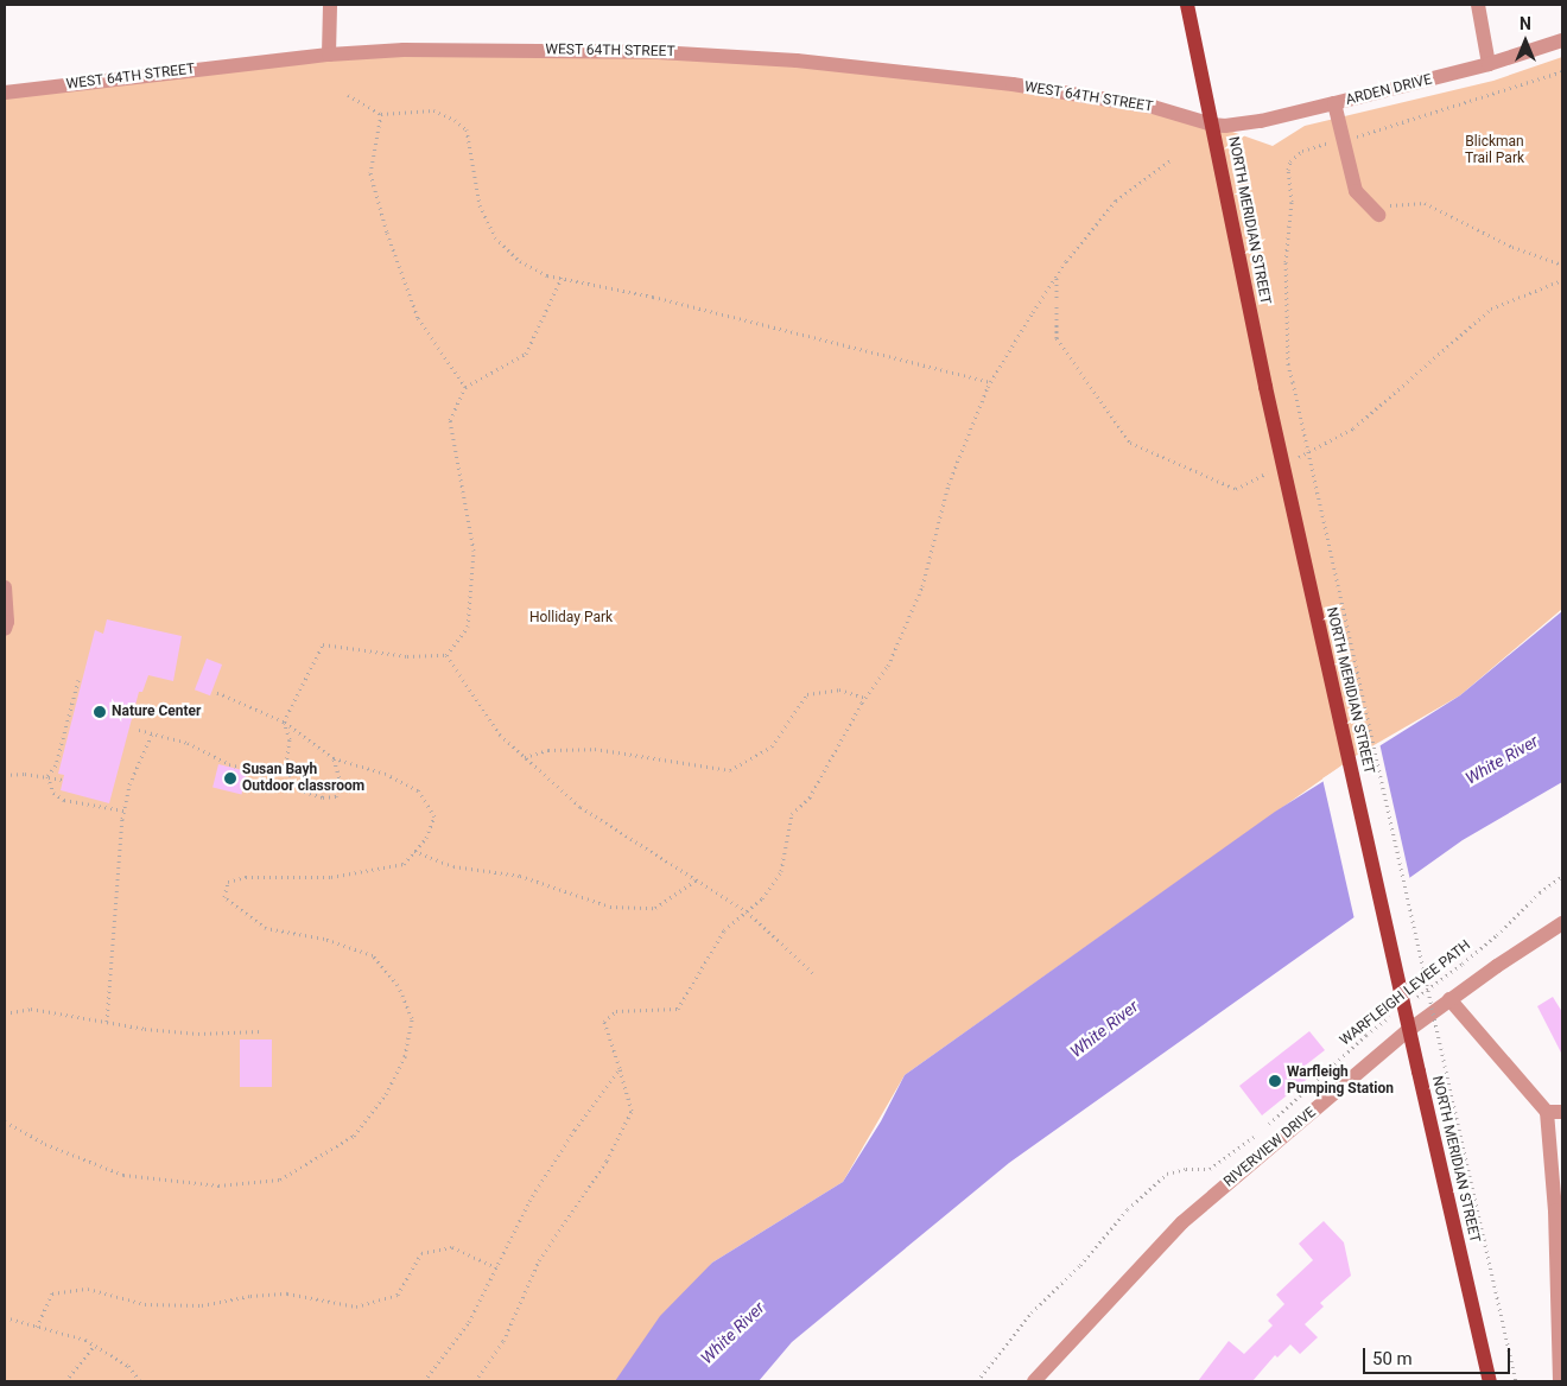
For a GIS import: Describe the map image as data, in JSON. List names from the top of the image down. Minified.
{"streets":{"main road":["NORTH MERIDIAN STREET"],"street":["WEST 64TH STREET","ARDEN DRIVE","RIVERVIEW DRIVE"],"path":["WARFLEIGH LEVEE PATH"]},"crossings":[["WEST 64TH STREET","ARDEN DRIVE"],["WEST 64TH STREET","NORTH MERIDIAN STREET"],["ARDEN DRIVE","NORTH MERIDIAN STREET"]],"water":["White River"],"parks":["Blickman Trail Park","Holliday Park"],"places":["Nature Center","Susan Bayh Outdoor classroom","Warfleigh Pumping Station"],"scale_bar":"50 m","north":"top"}
